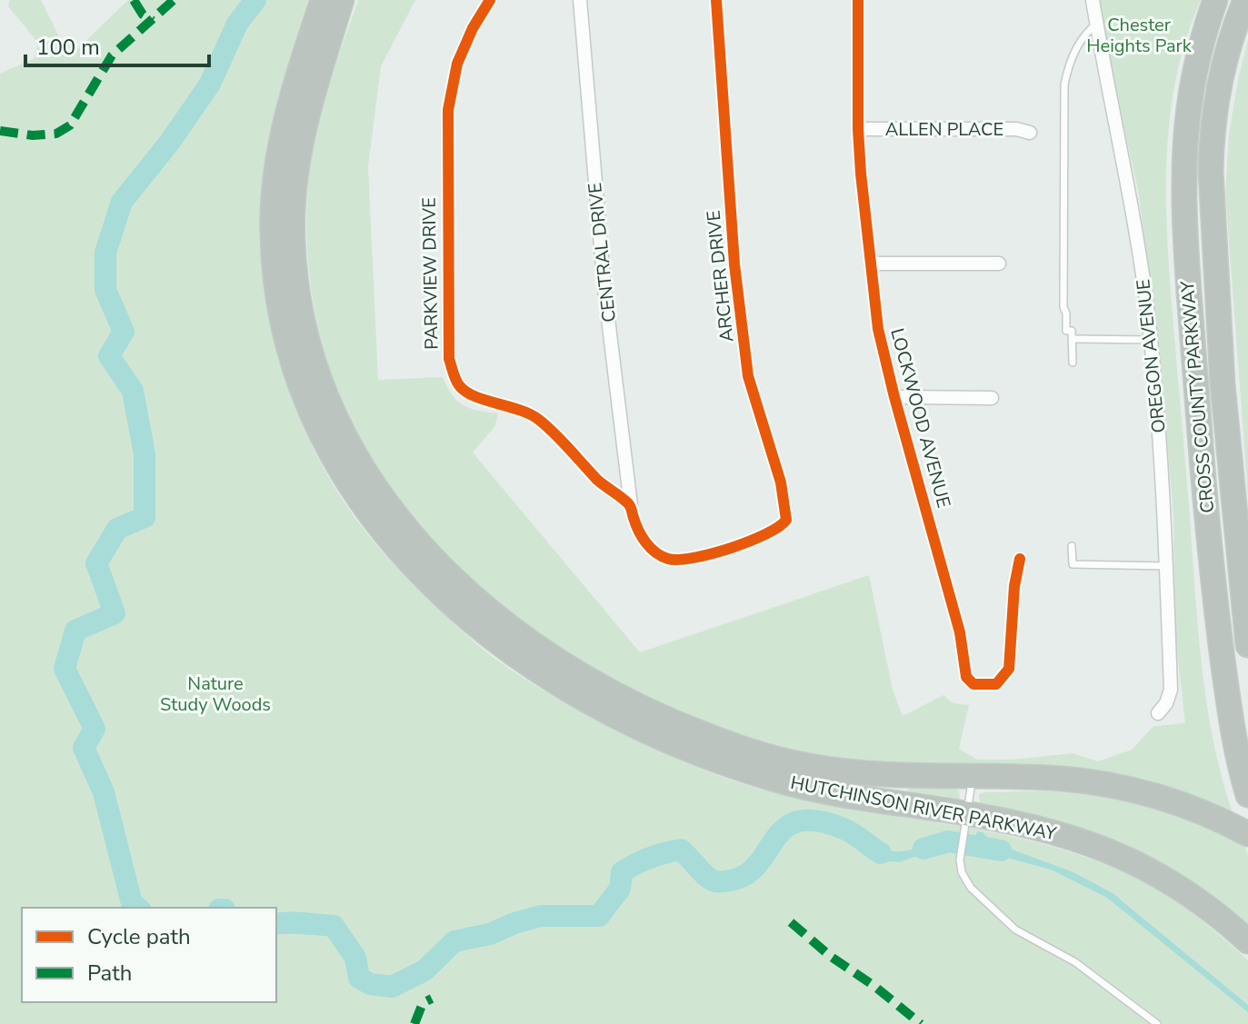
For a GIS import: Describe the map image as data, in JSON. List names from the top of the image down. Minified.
{"streets":{"highway":["CROSS COUNTY PARKWAY","HUTCHINSON RIVER PARKWAY"],"street":["ALLEN PLACE","CENTRAL DRIVE","PARKVIEW DRIVE","ARCHER DRIVE","OREGON AVENUE","LOCKWOOD AVENUE"]},"crossings":[["ALLEN PLACE","LOCKWOOD AVENUE"],["CENTRAL DRIVE","PARKVIEW DRIVE"],["CENTRAL DRIVE","ARCHER DRIVE"],["PARKVIEW DRIVE","ARCHER DRIVE"]],"parks":["Chester Heights Park","Nature Study Woods"],"legend":["Cycle path","Path"],"scale_bar":"100 m"}
